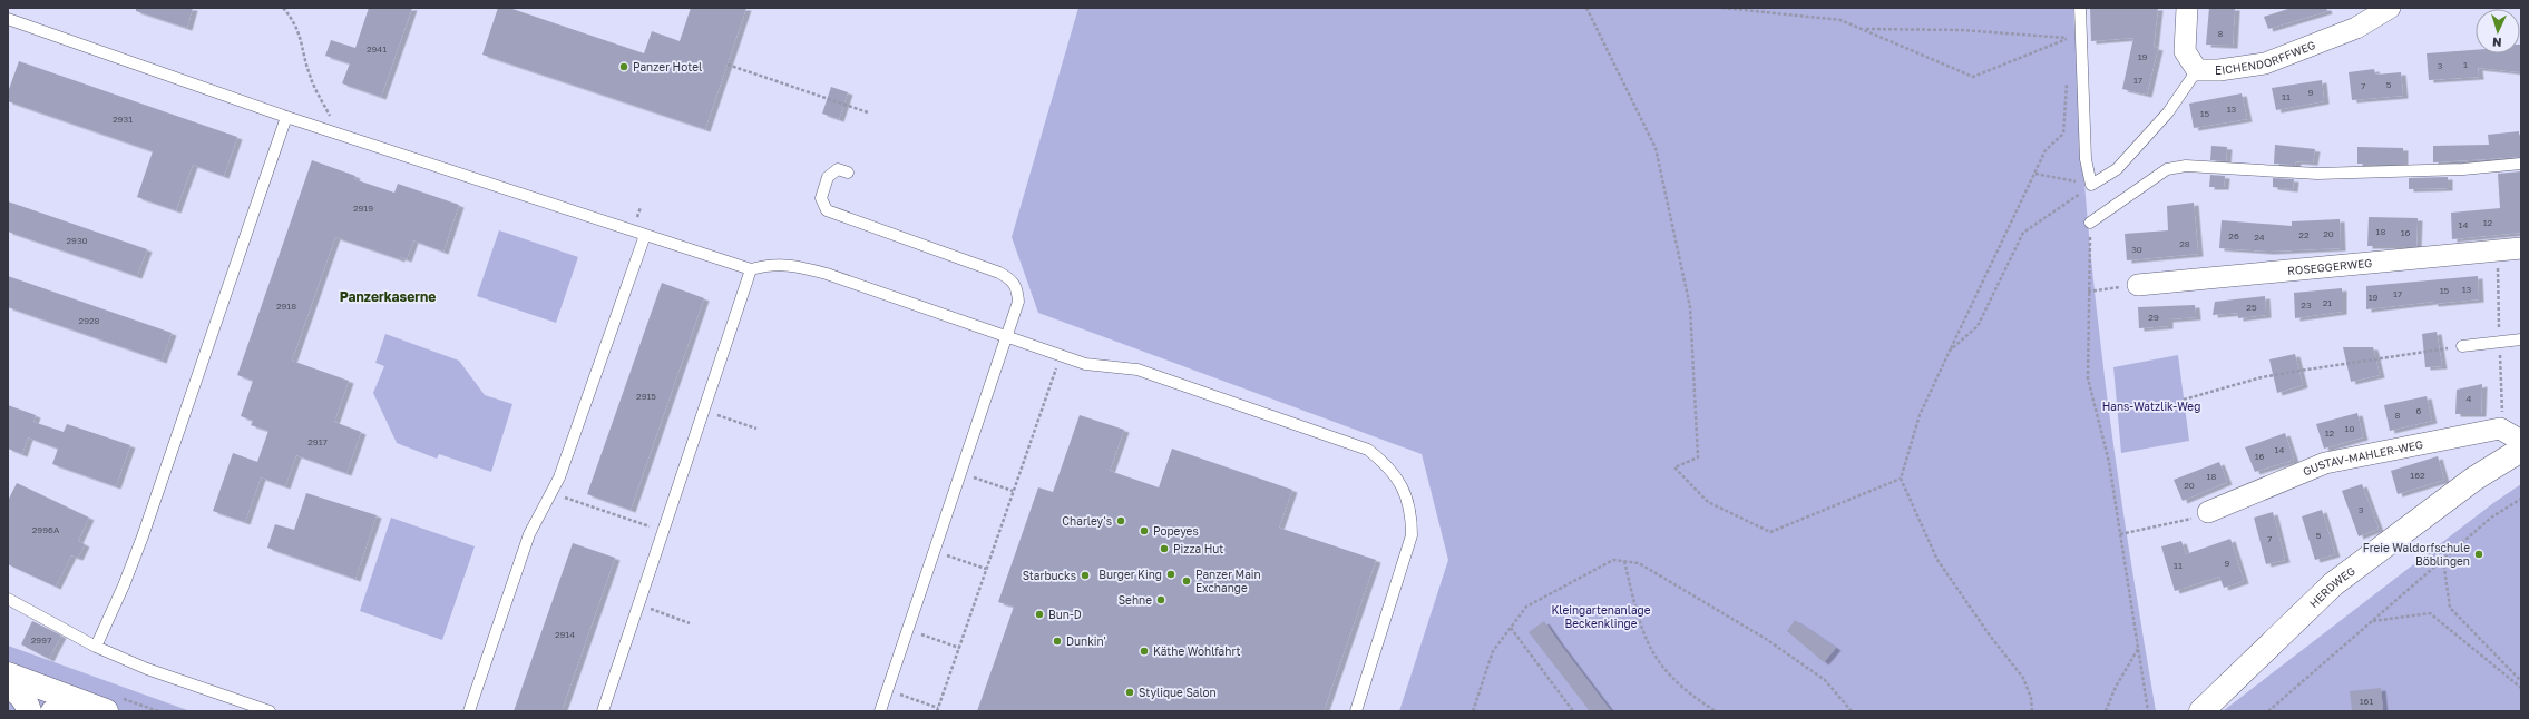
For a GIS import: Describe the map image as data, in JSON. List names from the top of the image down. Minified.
{"streets":{"street":["EICHENDORFFWEG","ROSEGGERWEG","GUSTAV-MAHLER-WEG","HERDWEG"]},"districts":["Panzerkaserne"],"parks":["Hans-Watzlik-Weg","Kleingartenanlage Beckenklinge"],"places":["Panzer Hotel","Charley's","Popeyes","Pizza Hut","Freie Waldorfschule Böblingen","Burger King","Starbucks","Panzer Main Exchange","Sehne","Bun-D","Dunkin'","Käthe Wohlfahrt","Stylique Salon"],"house_numbers":["8","2941","19","1","3","17","5","7","9","11","13","15","2931","2919","12","14","18","16","20","22","26","24","2930","28","30","13","15","17","19","21","23","2918","25","29","2928","2915","4","6","8","10","12","2917","14","16","162","18","20","3","2996A","5","7","9","11","2914","2997","161"],"north":"bottom"}
